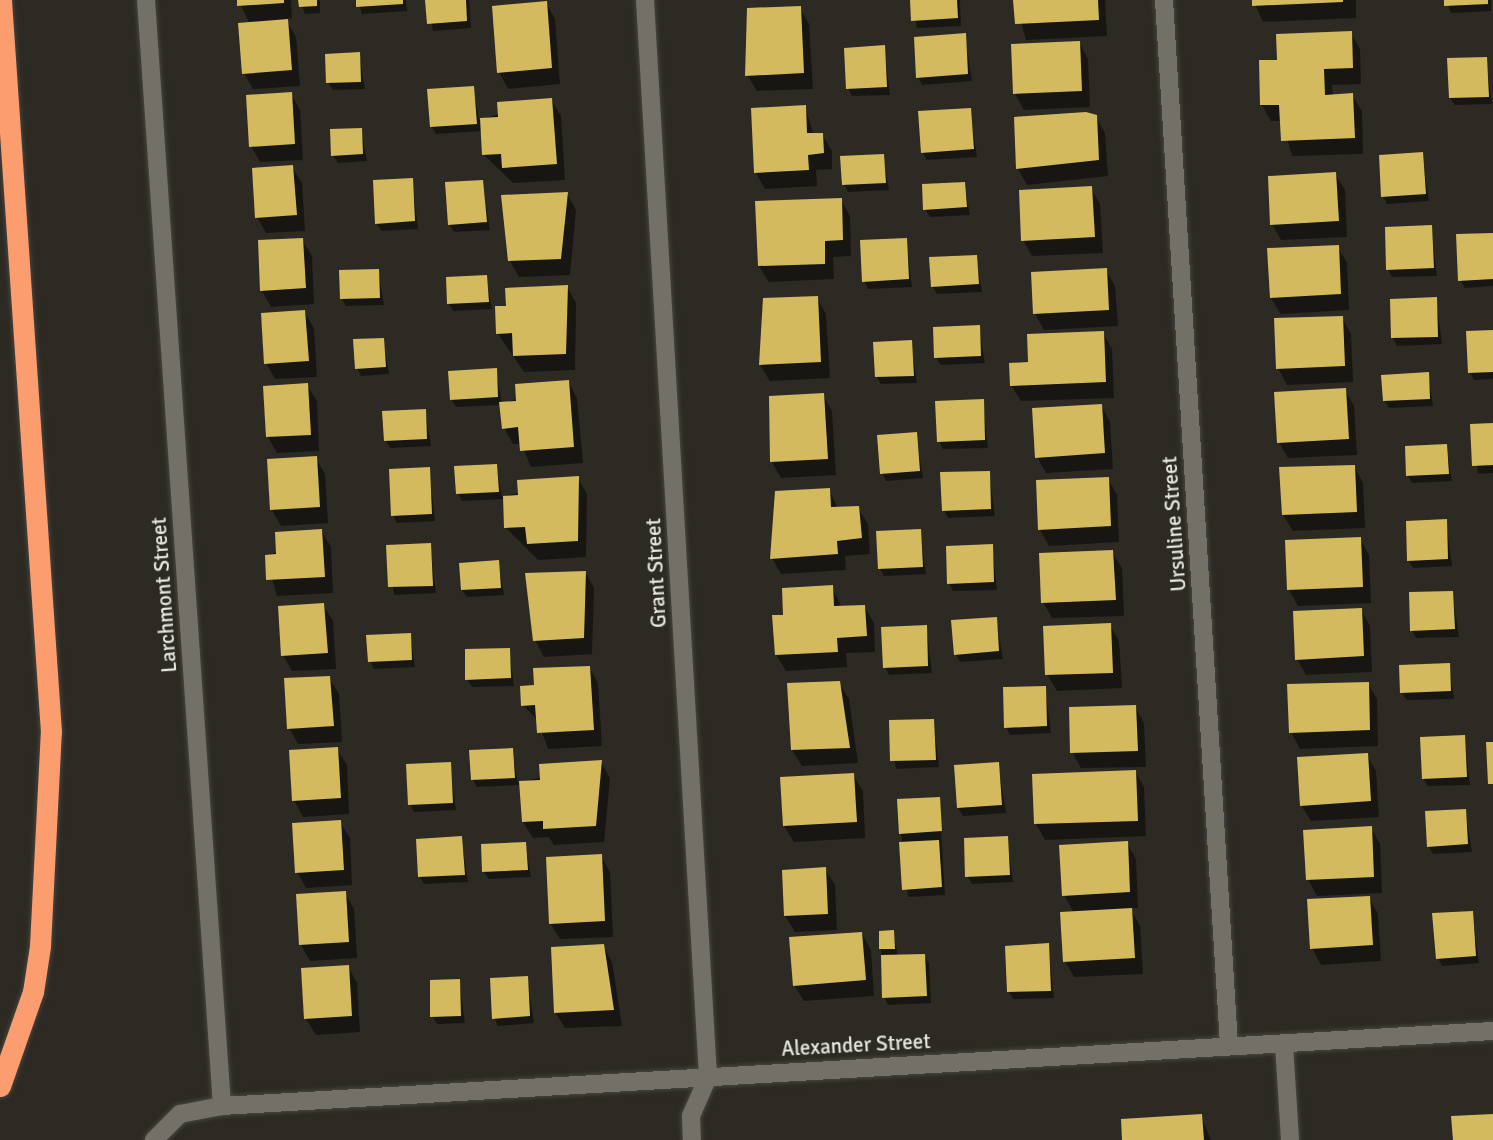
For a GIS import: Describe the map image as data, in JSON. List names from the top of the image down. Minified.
{"streets":{"street":["Ursuline Street","Grant Street","Larchmont Street","Alexander Street"]},"crossings":[["Ursuline Street","Alexander Street"],["Grant Street","Alexander Street"],["Larchmont Street","Alexander Street"]]}
